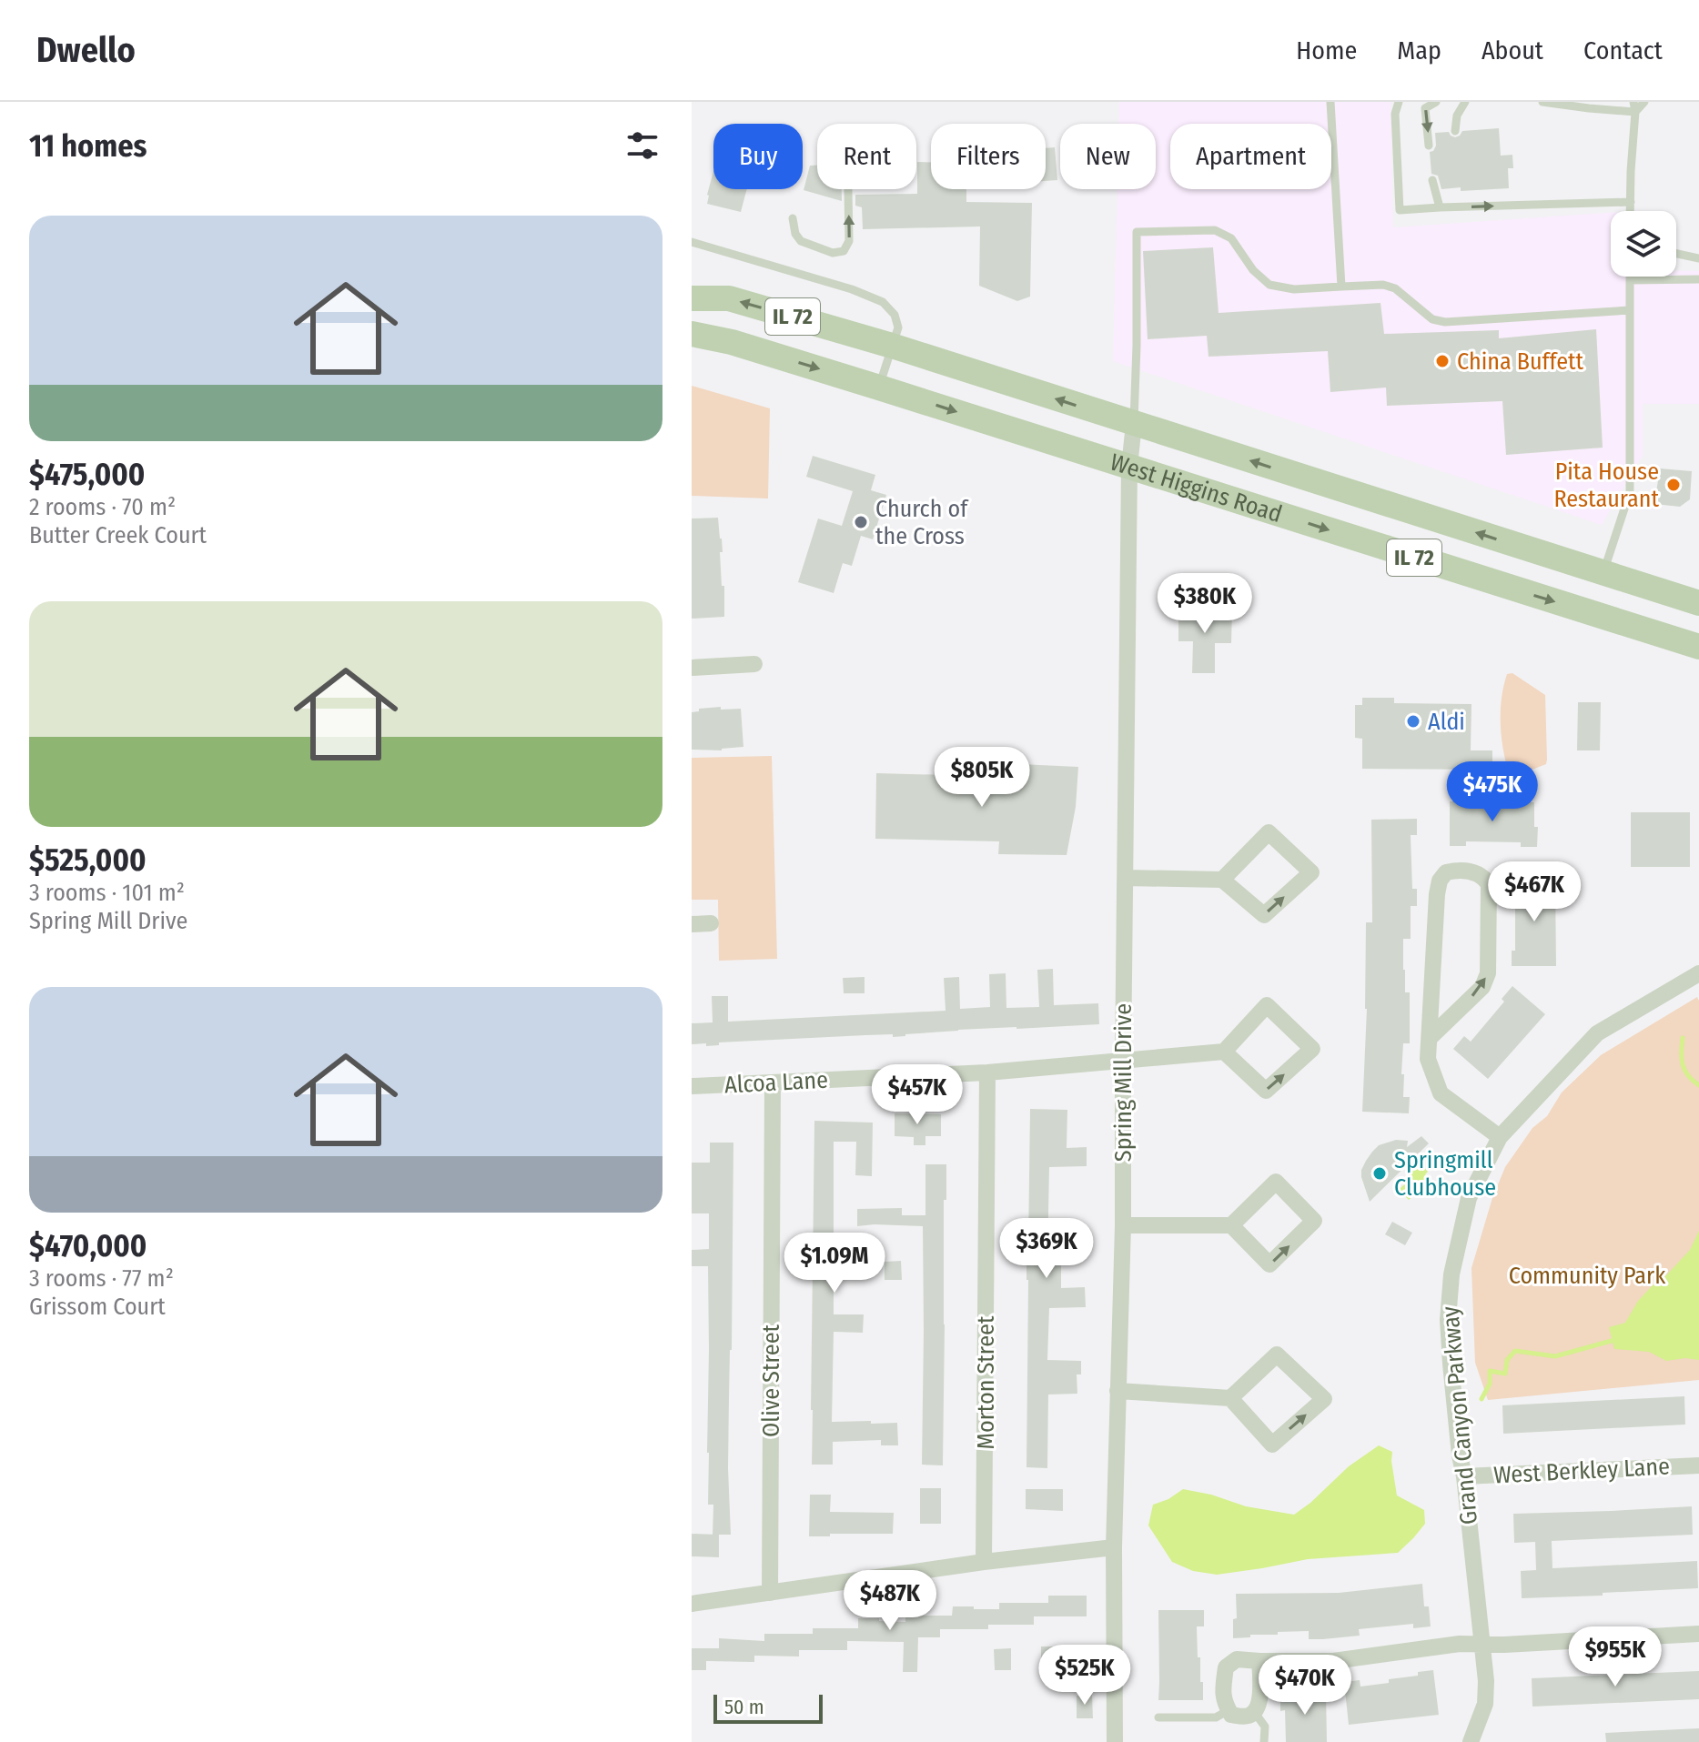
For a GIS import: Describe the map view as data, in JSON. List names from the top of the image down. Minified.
{"streets":{"main road":["IL 72","West Higgins Road"],"street":["Alcoa Lane","Spring Mill Drive","Olive Street","Morton Street","Grand Canyon Parkway","West Berkley Lane"]},"crossings":[["West Higgins Road","Spring Mill Drive"],["Alcoa Lane","Spring Mill Drive"],["Alcoa Lane","Olive Street"],["Alcoa Lane","Morton Street"],["Grand Canyon Parkway","West Berkley Lane"]],"parks":["Community Park"],"places":["China Buffett","Pita House Restaurant","Church of the Cross","Aldi","Springmill Clubhouse"],"scale_bar":"50 m","page":{"header":"Dwello","nav":["Home","Map","About","Contact"],"heading":"11 homes","chip":["Buy","Rent","Filters","New","Apartment"],"list":[{"name":"$475,000","note":"2 rooms · 70 m² · Butter Creek Court"},{"name":"$525,000","note":"3 rooms · 101 m² · Spring Mill Drive"},{"name":"$470,000","note":"3 rooms · 77 m² · Grissom Court"}],"price":["$380K","$805K","$475K","$467K","$457K","$369K","$1.09M","$487K","$955K","$525K","$470K"],"scale":"50 m"}}
